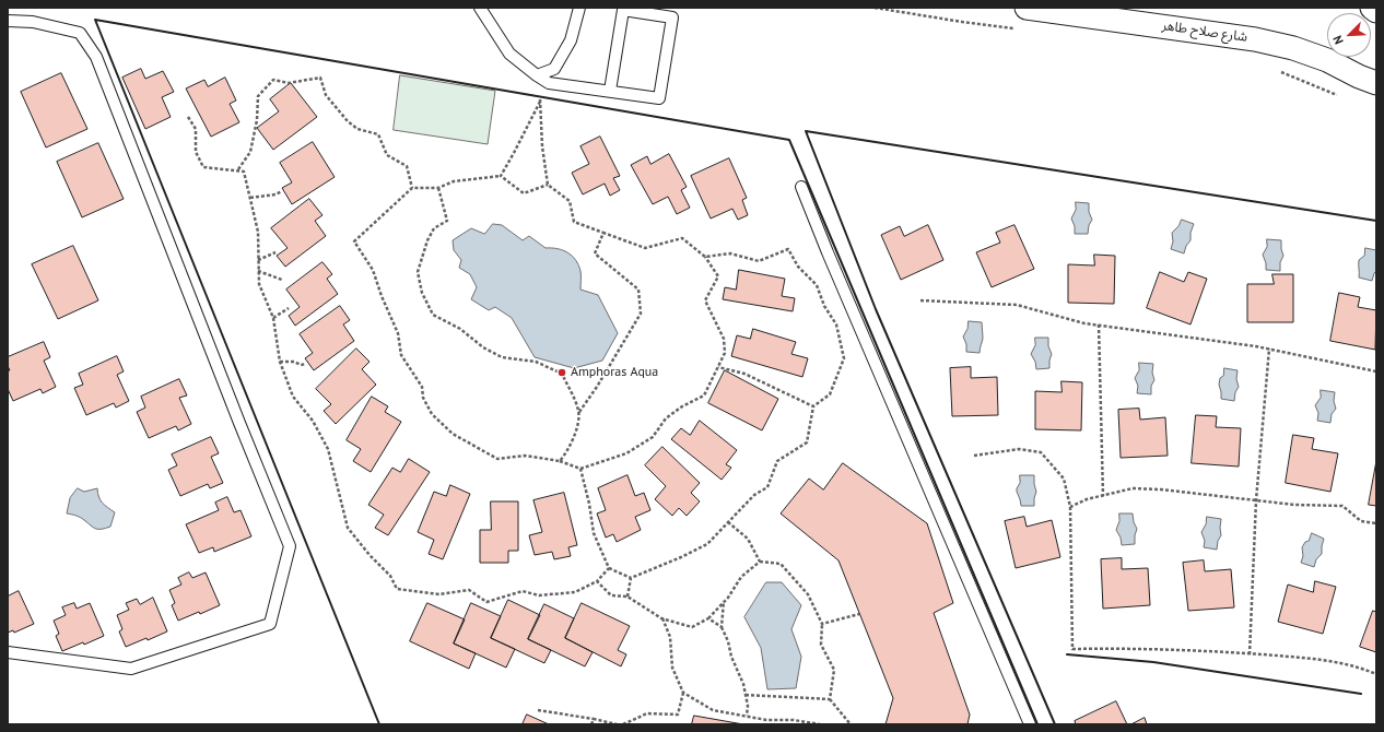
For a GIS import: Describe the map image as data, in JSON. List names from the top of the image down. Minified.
{"streets":{"street":["شارع صلاح طاهر"]},"places":["Amphoras Aqua"],"north":"bottom left"}
